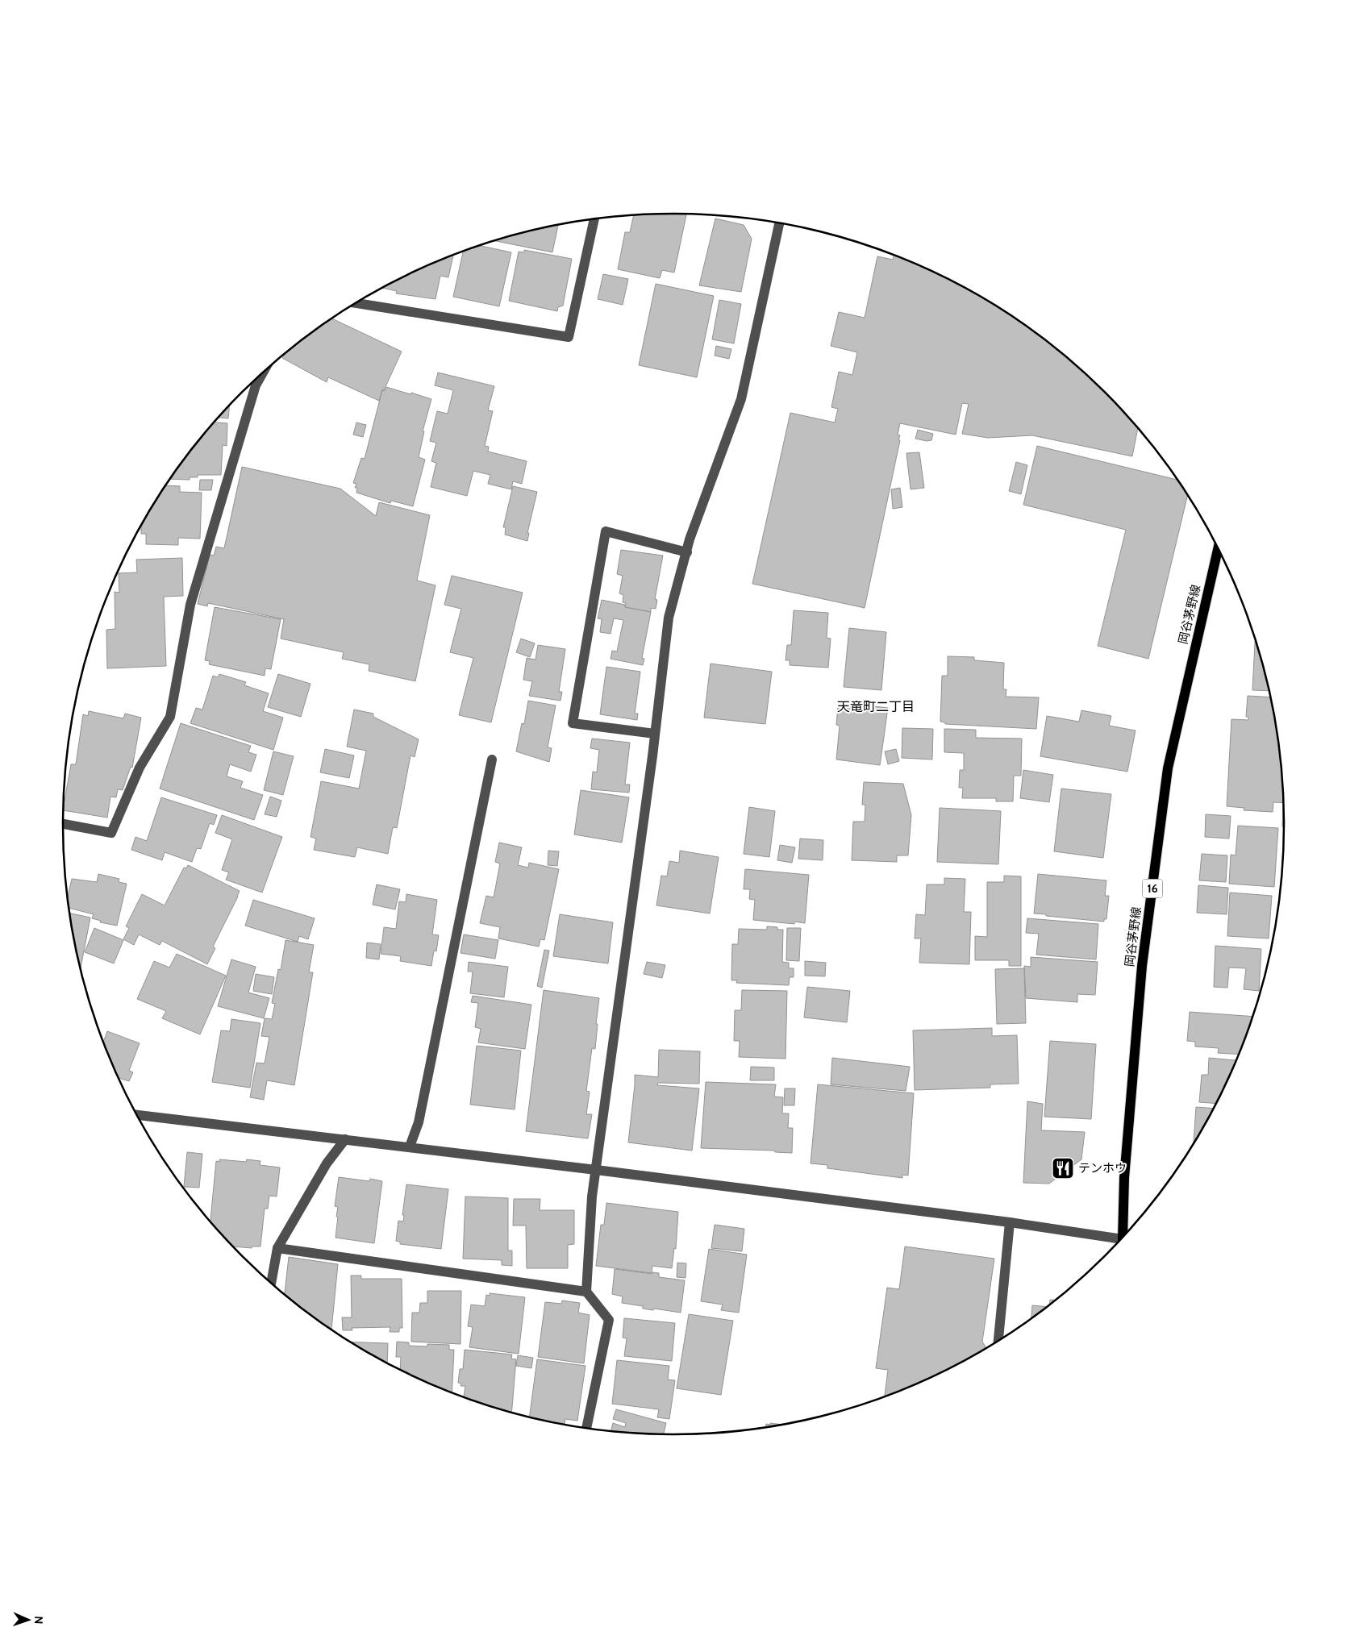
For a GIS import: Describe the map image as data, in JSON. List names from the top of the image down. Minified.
{"streets":{"main road":["岡谷茅野線","16"]},"districts":["天竜町二丁目"],"places":{"restaurant":["テンホウ"]},"north":"right"}
